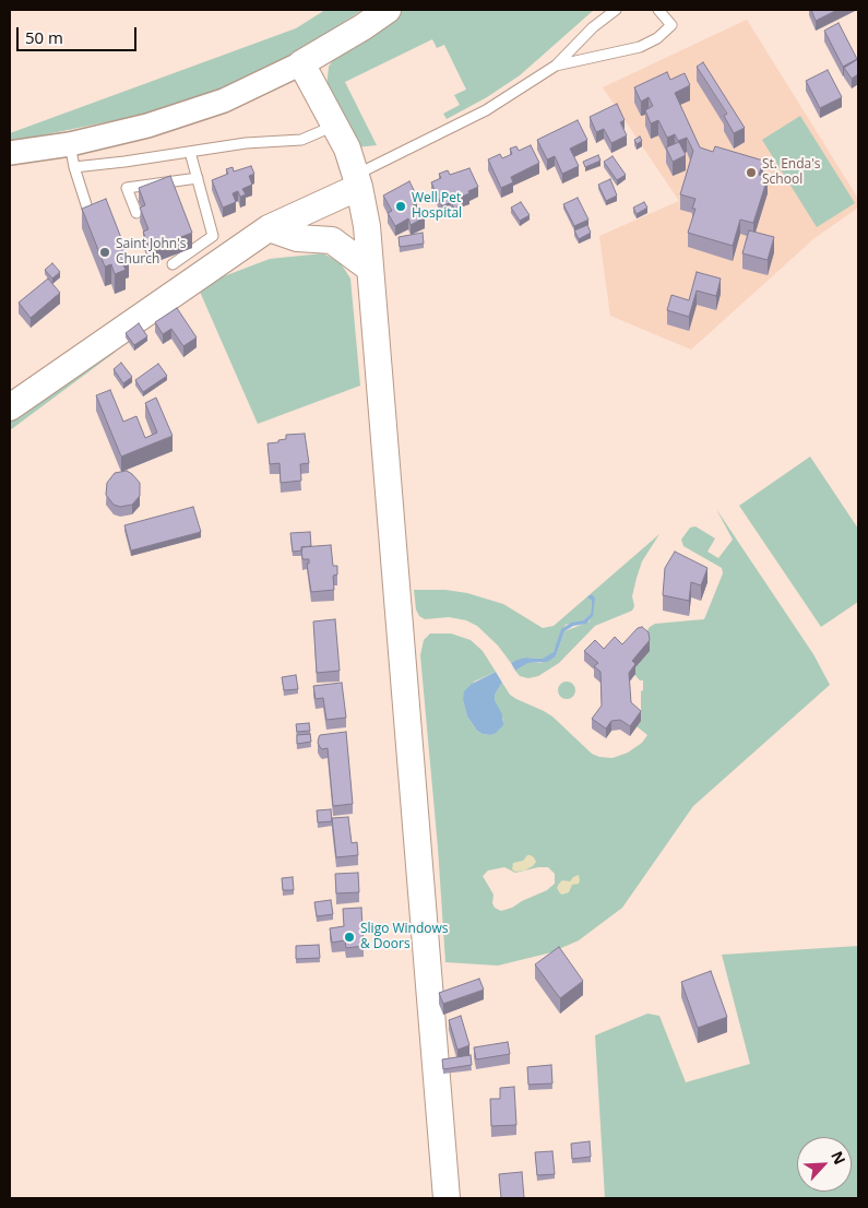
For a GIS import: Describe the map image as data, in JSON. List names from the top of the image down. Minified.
{"places":["St. Enda's School","Well Pet Hospital","Saint John's Church","Sligo Windows & Doors"],"scale_bar":"50 m","north":"top right"}
